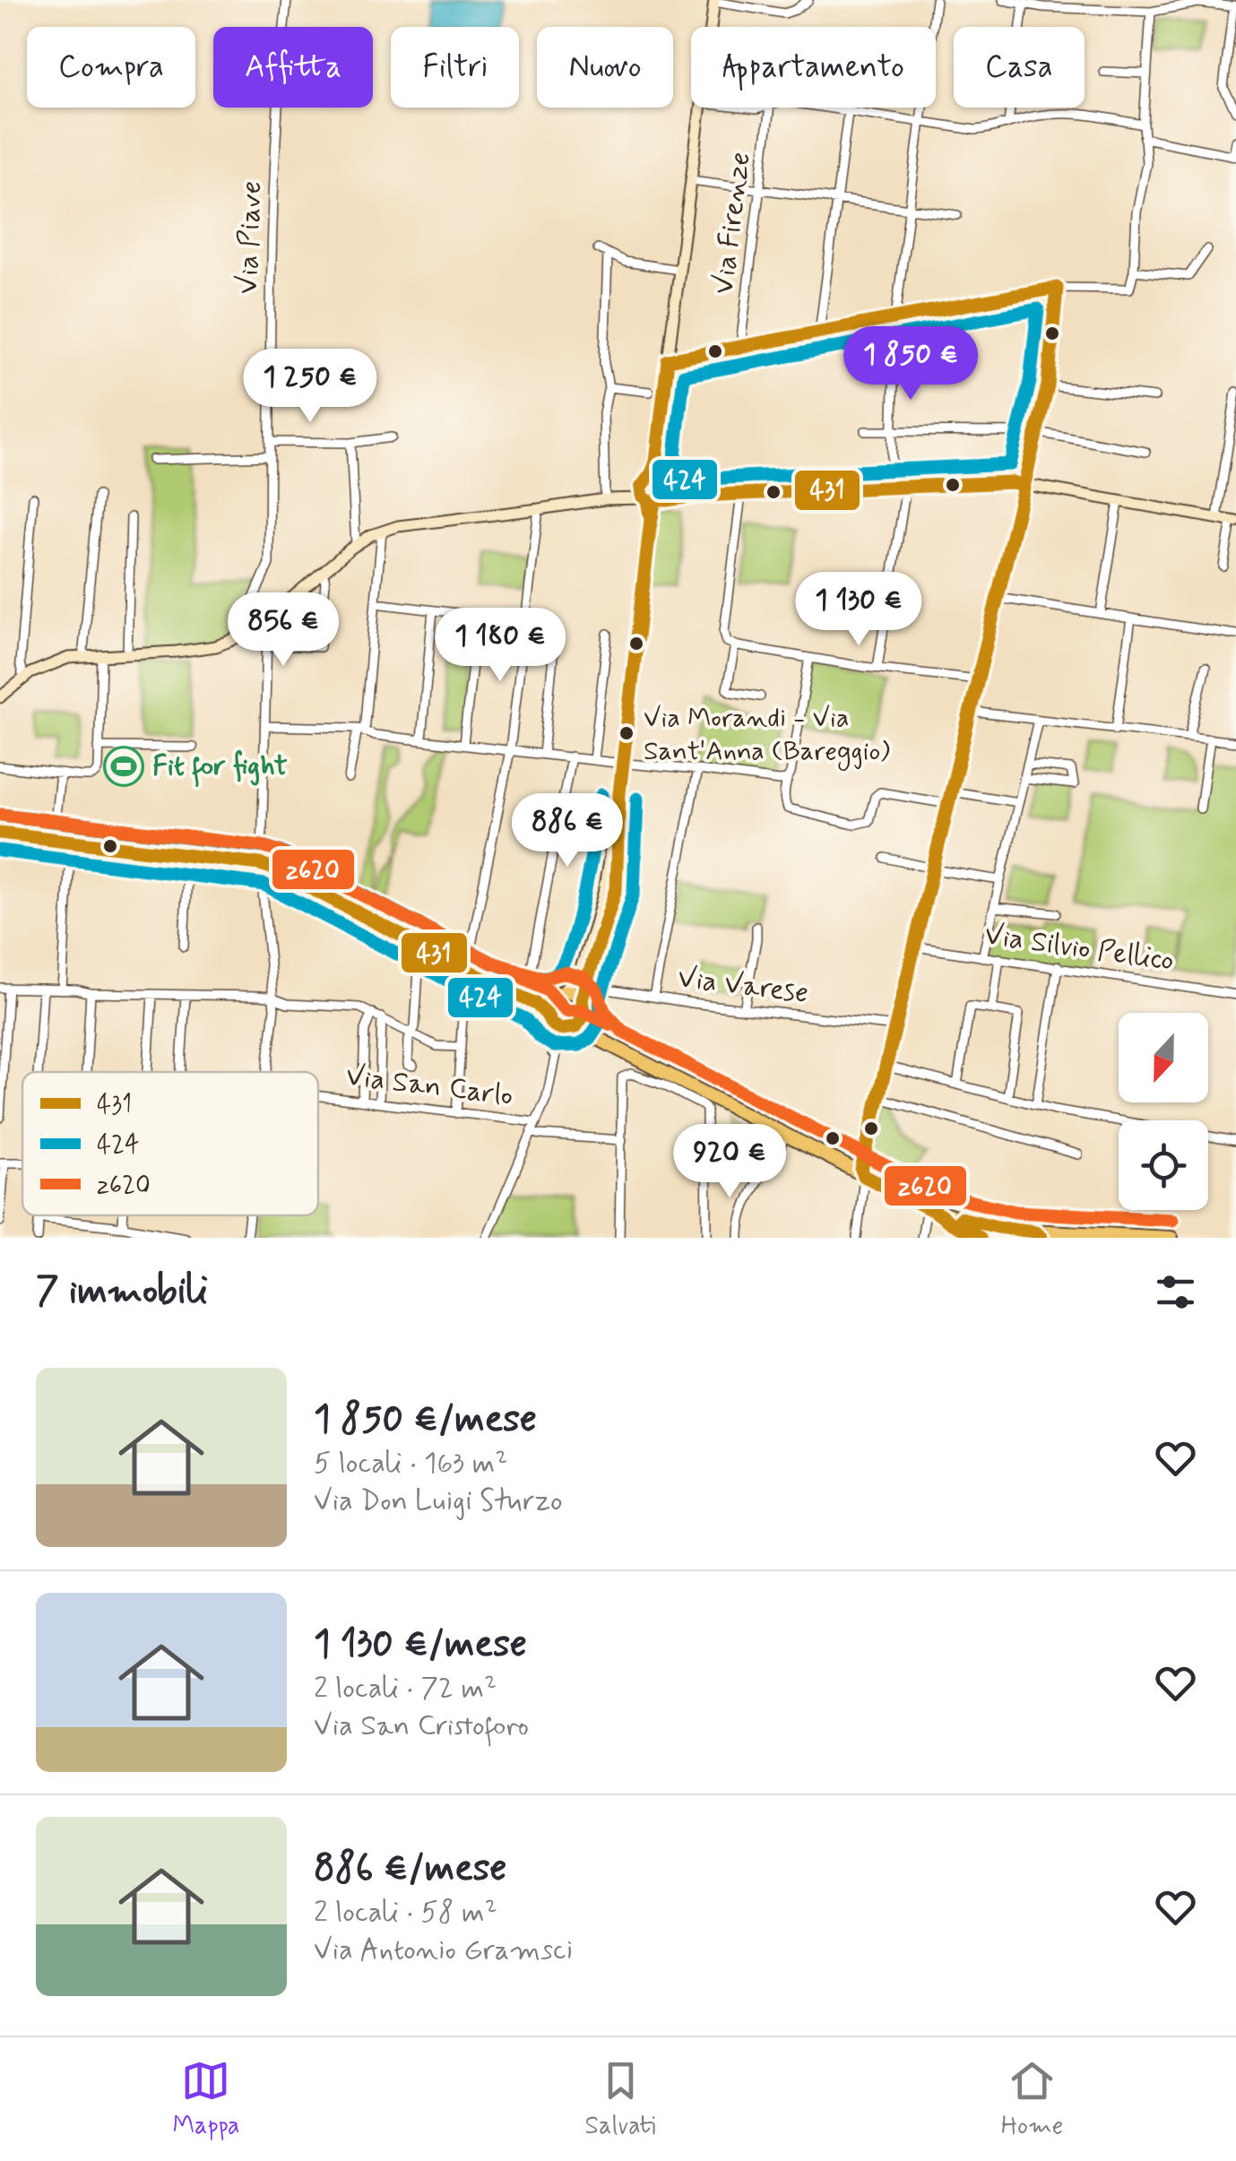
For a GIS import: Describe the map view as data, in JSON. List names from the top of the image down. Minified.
{"streets":{"street":["Via Firenze","Via Piave","Via Silvio Pellico","Via Varese","Via San Carlo"]},"places":{"other":["Via Morandi - Via Sant'Anna (Bareggio)"],"sports":["Fit for fight"]},"lines":["transit line 431","transit line 424","transit line z620"],"legend":["431","424","z620"],"north":"bottom","page":{"chip":["Compra","Affitta","Filtri","Nuovo","Appartamento","Casa"],"price":["1 850 €","1 250 €","1 130 €","856 €","1 180 €","886 €","920 €"],"heading":"7 immobili","list":[{"name":"1 850 €/mese","note":"5 locali · 163 m² · Via Don Luigi Sturzo"},{"name":"1 130 €/mese","note":"2 locali · 72 m² · Via San Cristoforo"},{"name":"886 €/mese","note":"2 locali · 58 m² · Via Antonio Gramsci"}],"tabs":["Mappa","Salvati","Home"]}}
